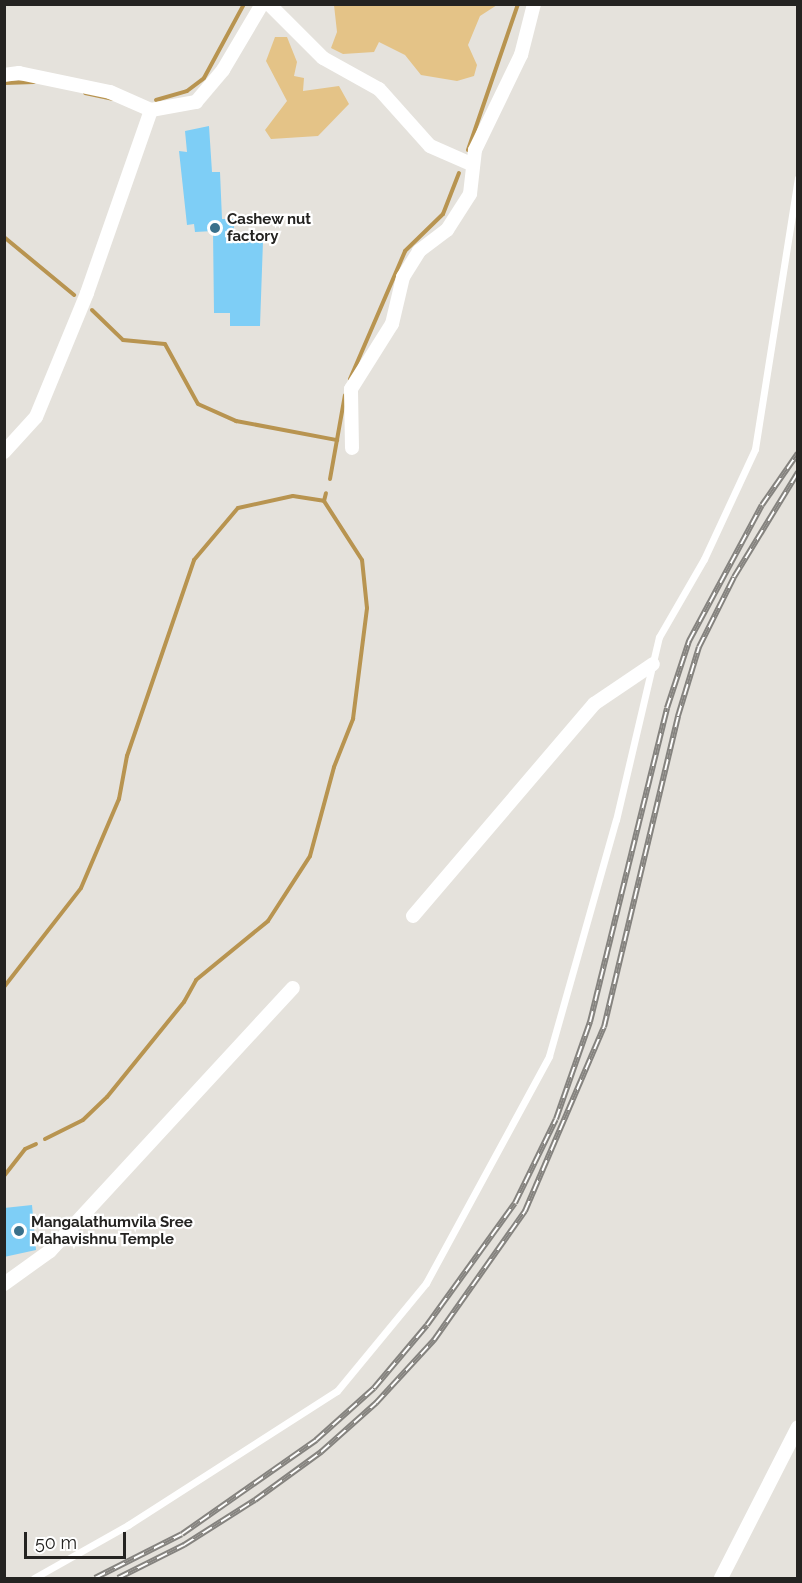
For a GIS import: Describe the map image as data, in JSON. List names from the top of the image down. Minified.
{"places":["Cashew nut factory","Mangalathumvila Sree Mahavishnu Temple"],"scale_bar":"50 m"}
